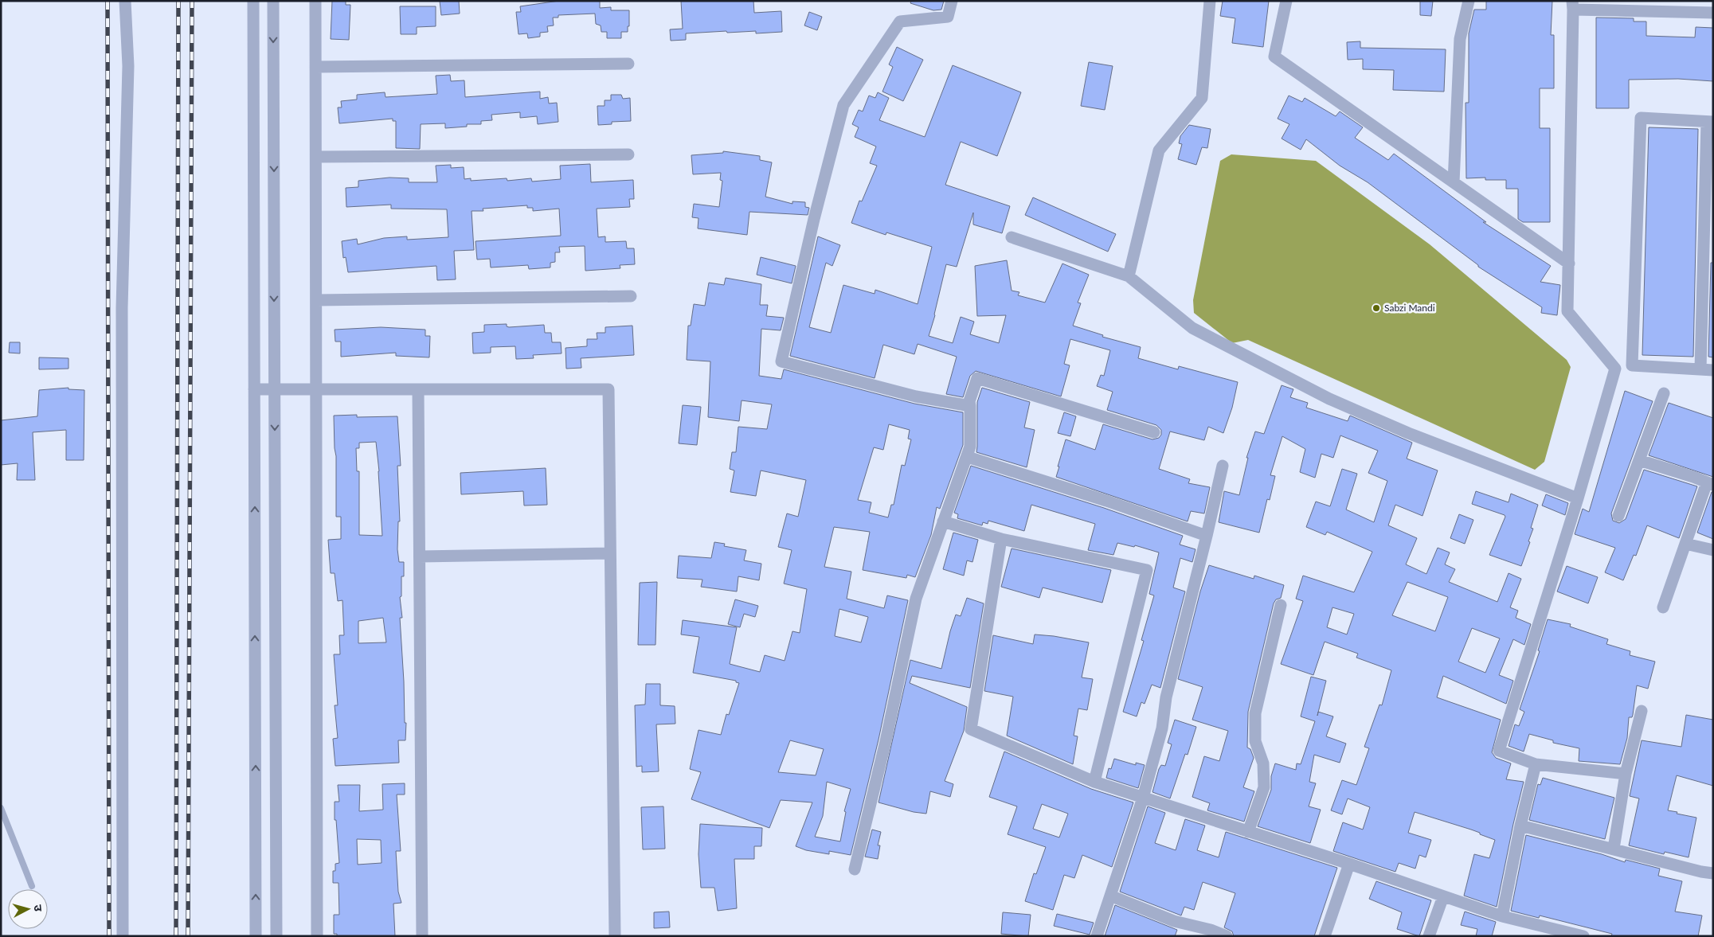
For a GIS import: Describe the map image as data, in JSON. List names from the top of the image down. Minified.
{"places":["Sabzi Mandi"],"north":"right"}
